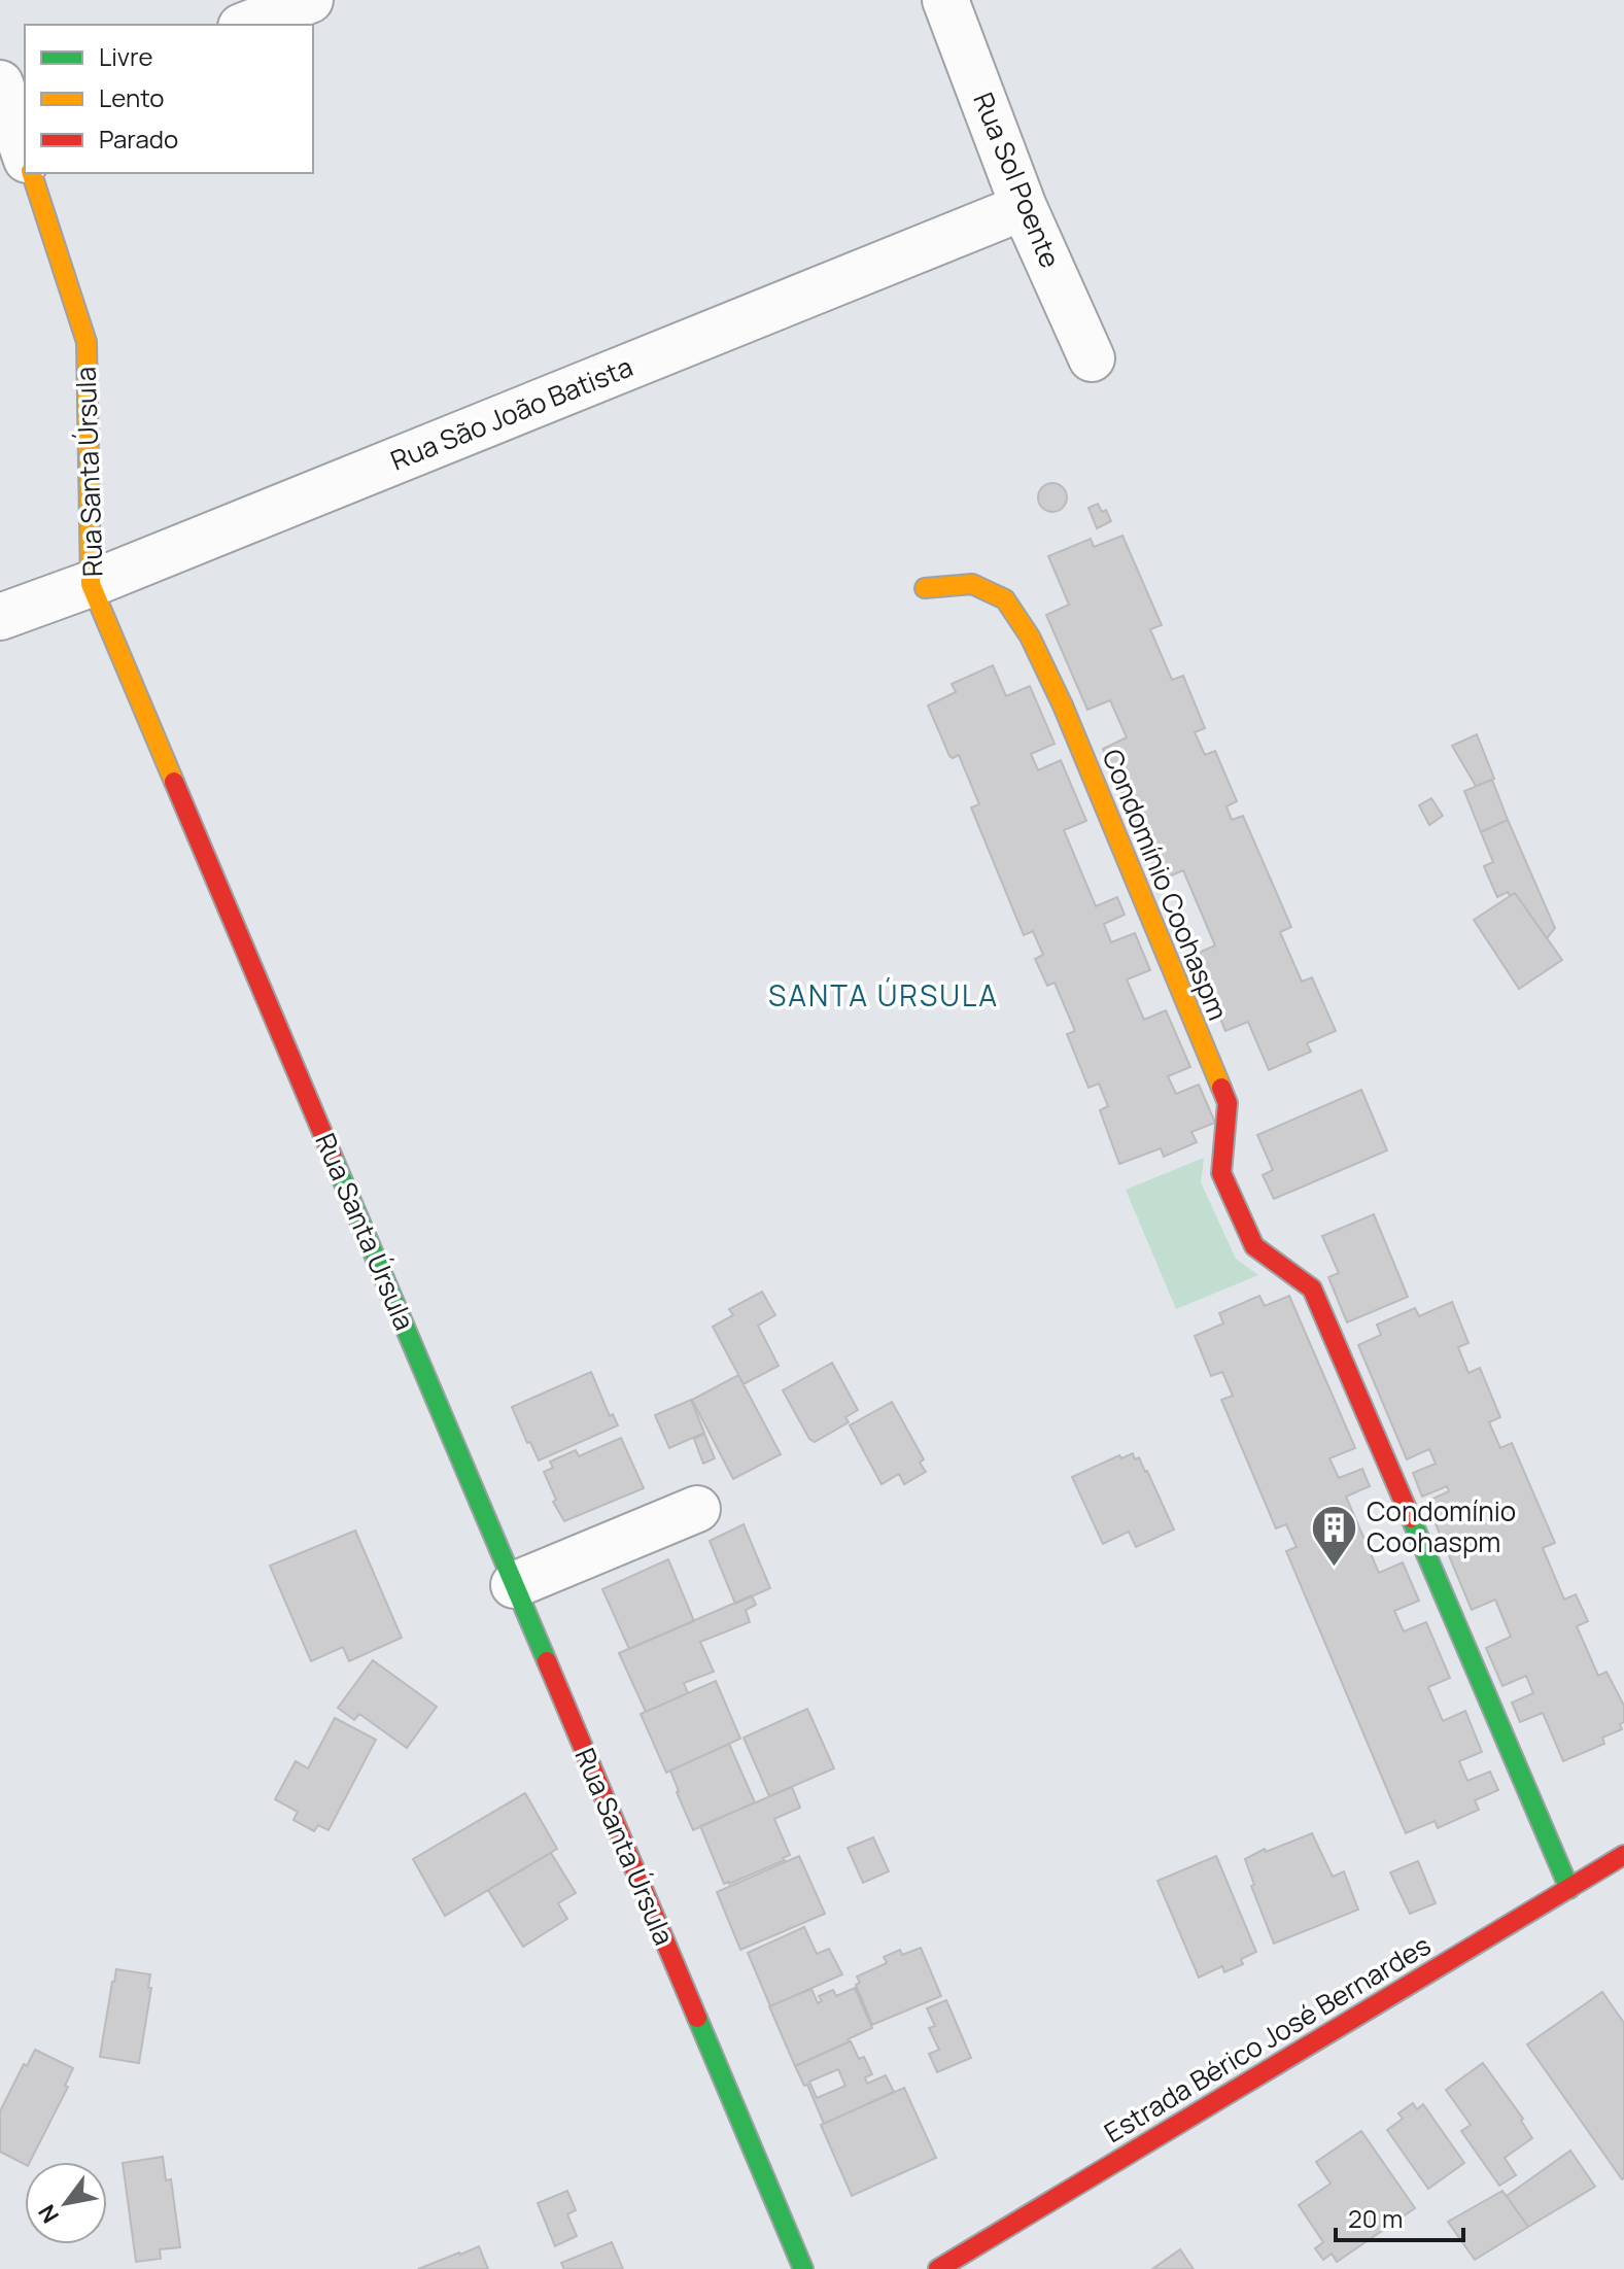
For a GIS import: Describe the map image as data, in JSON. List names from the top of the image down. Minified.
{"streets":{"street":["Rua Sol Poente","Rua São João Batista","Rua Santa Úrsula","Condomínio Coohaspm","Estrada Bérico José Bernardes"]},"crossings":[["Rua Sol Poente","Rua São João Batista"],["Rua São João Batista","Rua Santa Úrsula"],["Condomínio Coohaspm","Estrada Bérico José Bernardes"]],"districts":["SANTA ÚRSULA"],"places":{"building":["Condomínio Coohaspm"]},"legend":["Livre","Lento","Parado"],"scale_bar":"20 m","north":"bottom left"}
